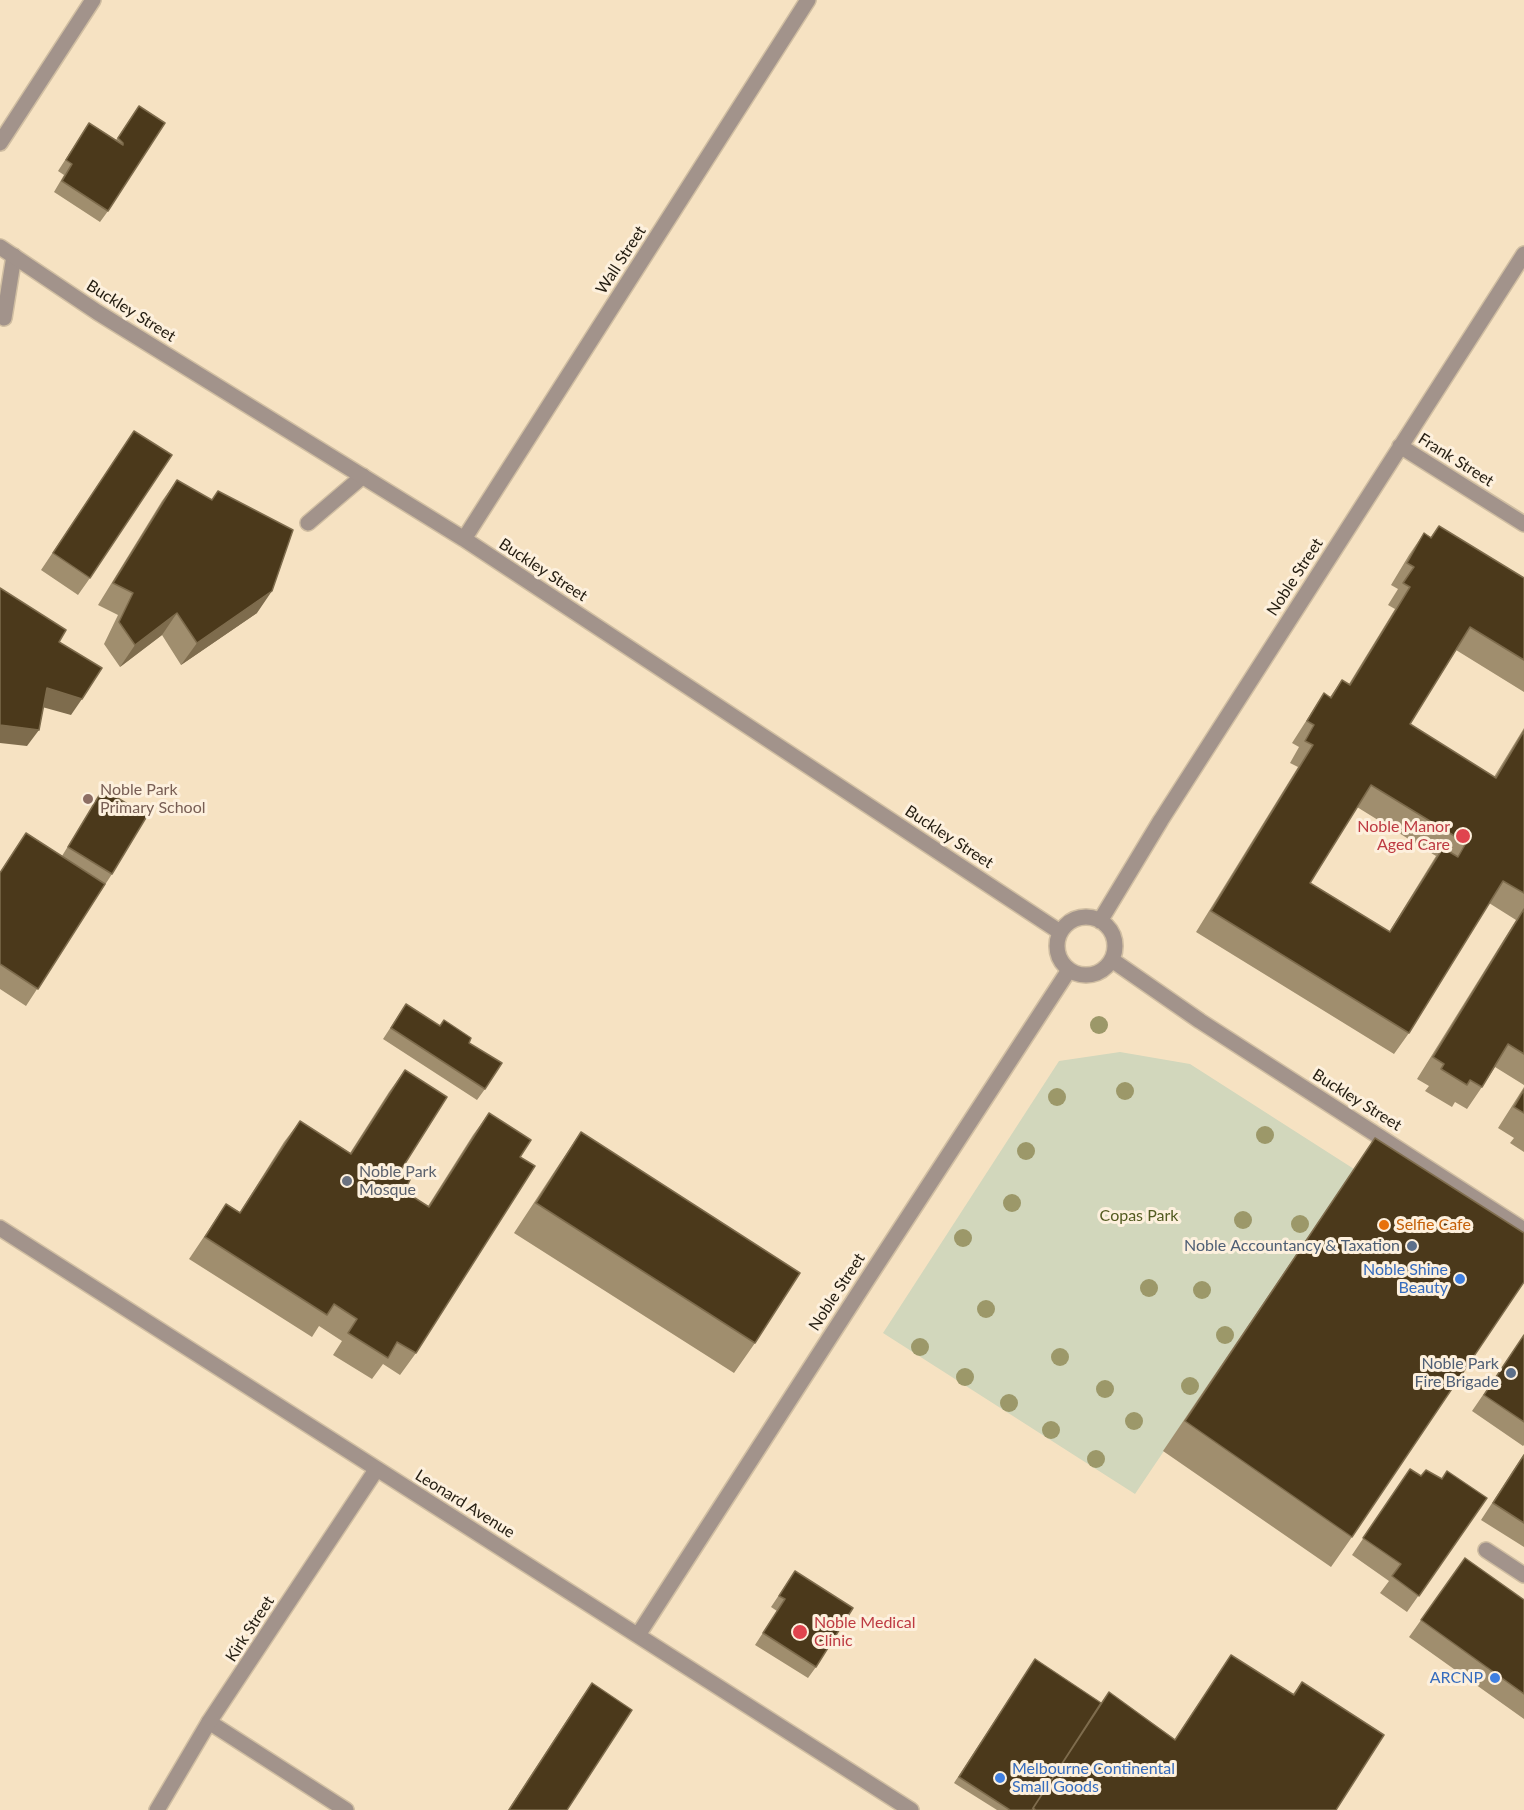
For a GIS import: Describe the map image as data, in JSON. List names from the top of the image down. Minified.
{"streets":{"street":["Wall Street","Buckley Street","Frank Street","Noble Street","Leonard Avenue","Kirk Street"]},"crossings":[["Wall Street","Buckley Street"],["Buckley Street","Noble Street"],["Frank Street","Noble Street"],["Noble Street","Leonard Avenue"],["Leonard Avenue","Kirk Street"]],"parks":["Copas Park"],"places":["Noble Park Primary School","Noble Manor Aged Care","Noble Park Mosque","Selfie Cafe","Noble Accountancy & Taxation","Noble Shine Beauty","Noble Park Fire Brigade","Noble Medical Clinic","ARCNP","Melbourne Continental Small Goods"]}
